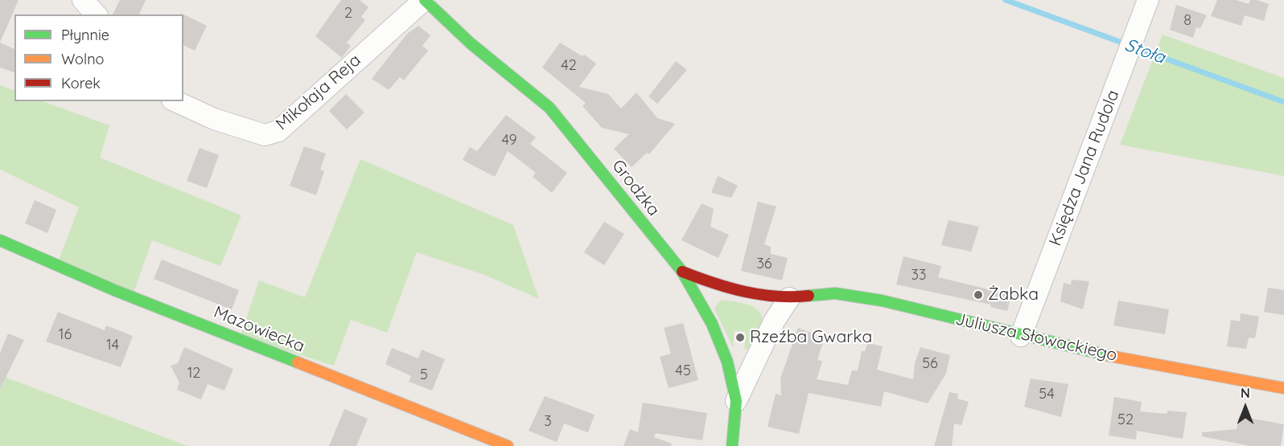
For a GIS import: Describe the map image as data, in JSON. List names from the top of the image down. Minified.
{"streets":{"street":["Mikołaja Reja","Księdza Jana Rudola","Grodzka","Mazowiecka","Juliusza Słowackiego"]},"crossings":[["Mikołaja Reja","Grodzka"],["Księdza Jana Rudola","Juliusza Słowackiego"],["Grodzka","Juliusza Słowackiego"]],"water":["Stoła"],"places":["Żabka","Rzeźba Gwarka"],"house_numbers":["2","8","42","49","36","33","16","14","56","45","12","5","54","52","3"],"legend":["Płynnie","Wolno","Korek"],"north":"top"}
